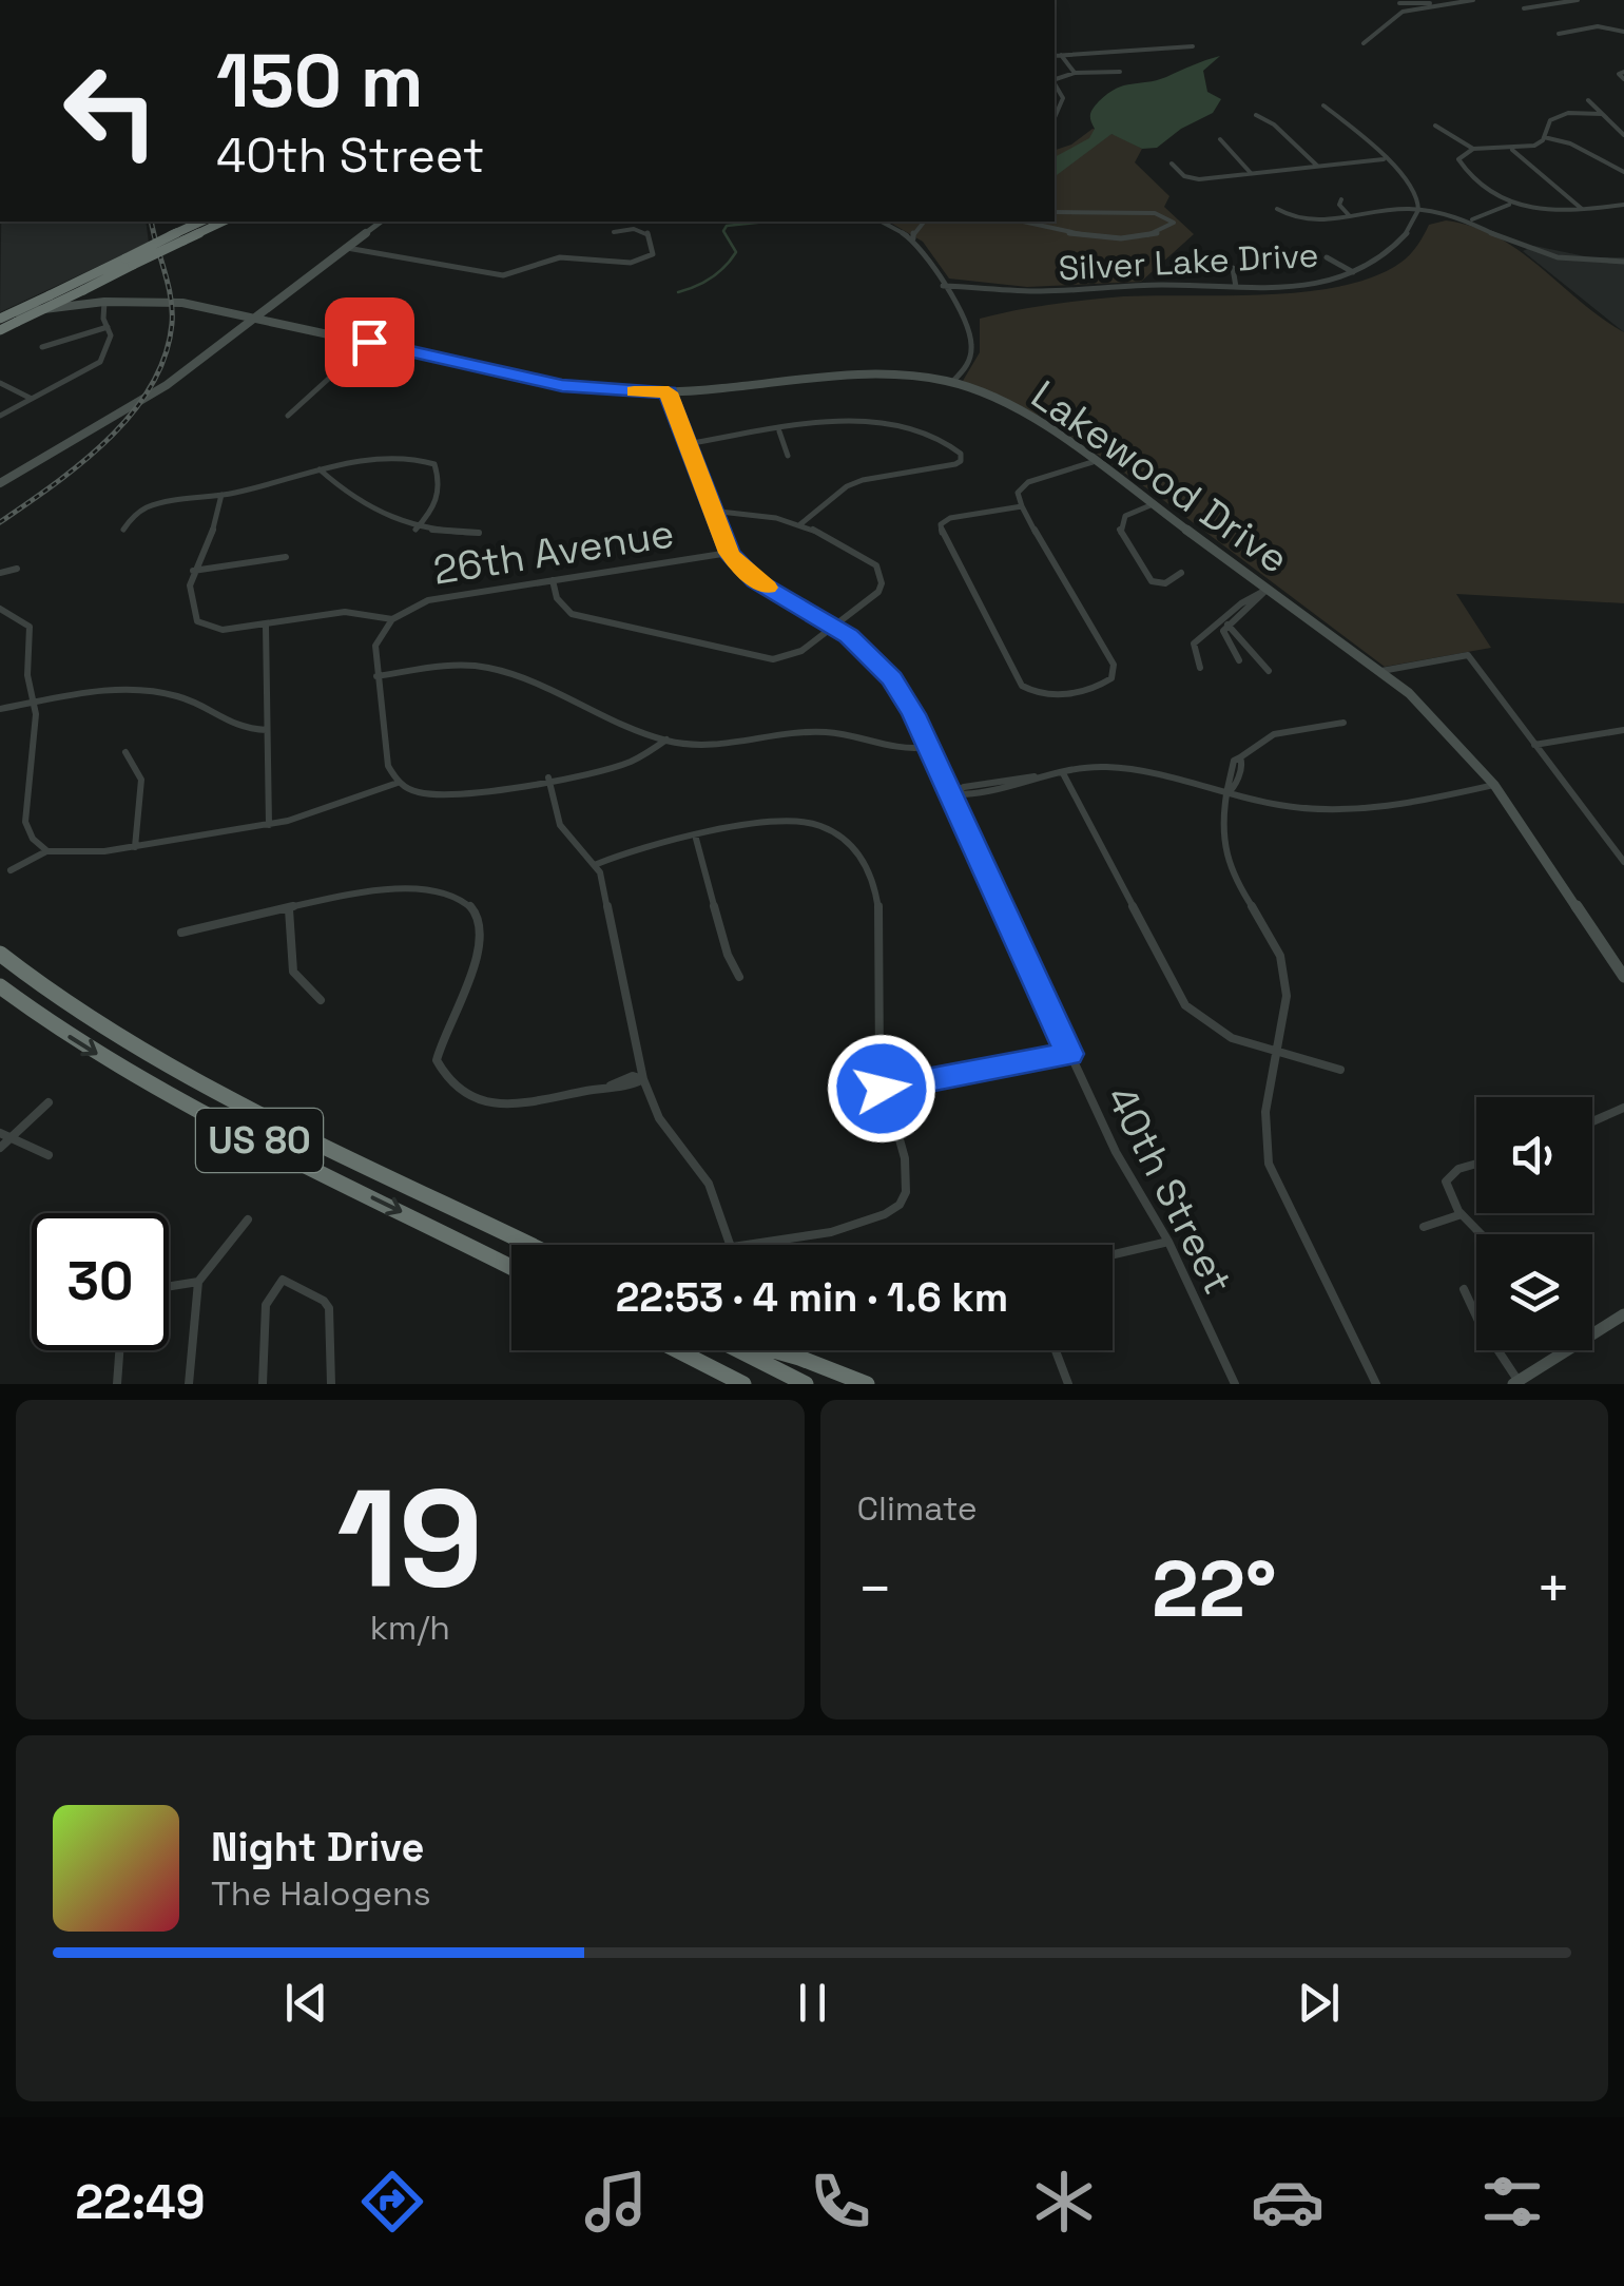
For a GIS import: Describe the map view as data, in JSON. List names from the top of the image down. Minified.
{"streets":{"highway":["US 80"],"street":["Silver Lake Drive","Lakewood Drive","26th Avenue","40th Street"]},"crossings":[["Lakewood Drive","40th Street"],["26th Avenue","40th Street"]],"page":{"turn":["150 m","40th Street"],"limit":"30","trip":"22:53 · 4 min · 1.6 km","tile":[["19","km/h"],"Climate"],"heat":["−","22°","+"],"song":["Night Drive","The Halogens"],"tabs":"22:49"}}
